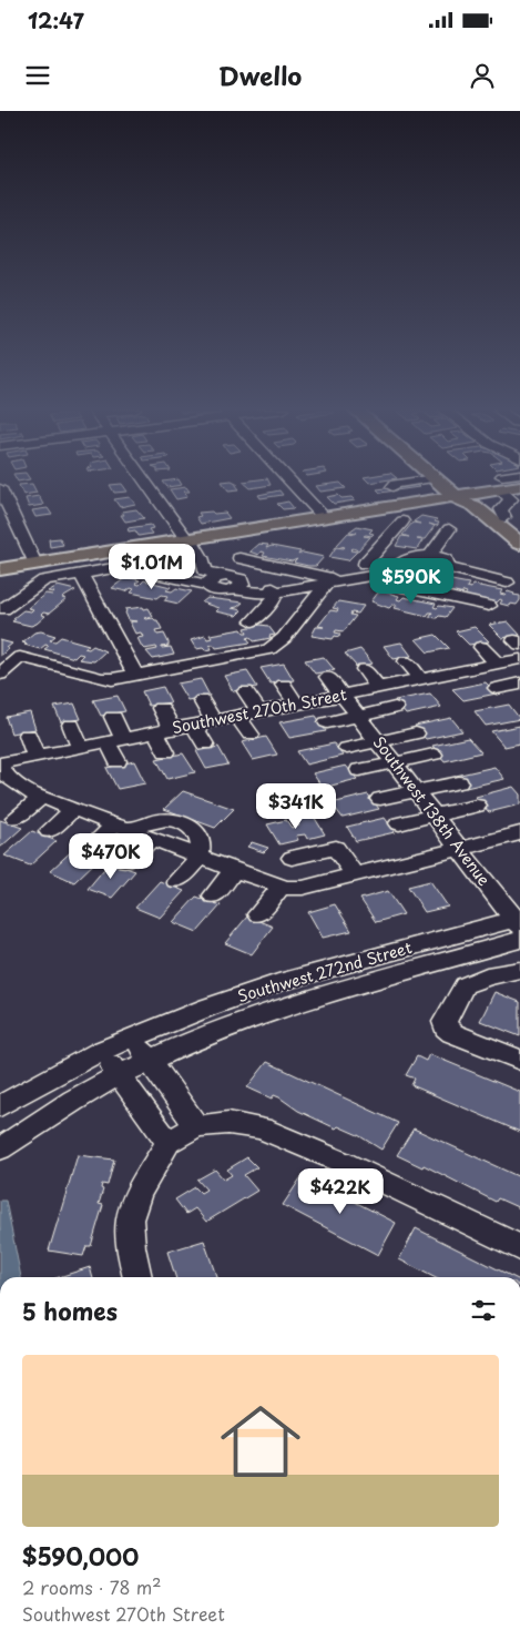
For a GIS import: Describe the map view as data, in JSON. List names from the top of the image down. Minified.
{"streets":{"street":["Southwest 270th Street","Southwest 138th Avenue","Southwest 272nd Street"]},"crossings":[["Southwest 270th Street","Southwest 138th Avenue"],["Southwest 138th Avenue","Southwest 272nd Street"]],"page":{"status":"12:47","header":"Dwello","price":["$1.01M","$590K","$341K","$470K","$422K"],"heading":"5 homes","list":[{"name":"$590,000","note":"2 rooms · 78 m² · Southwest 270th Street"}]}}
